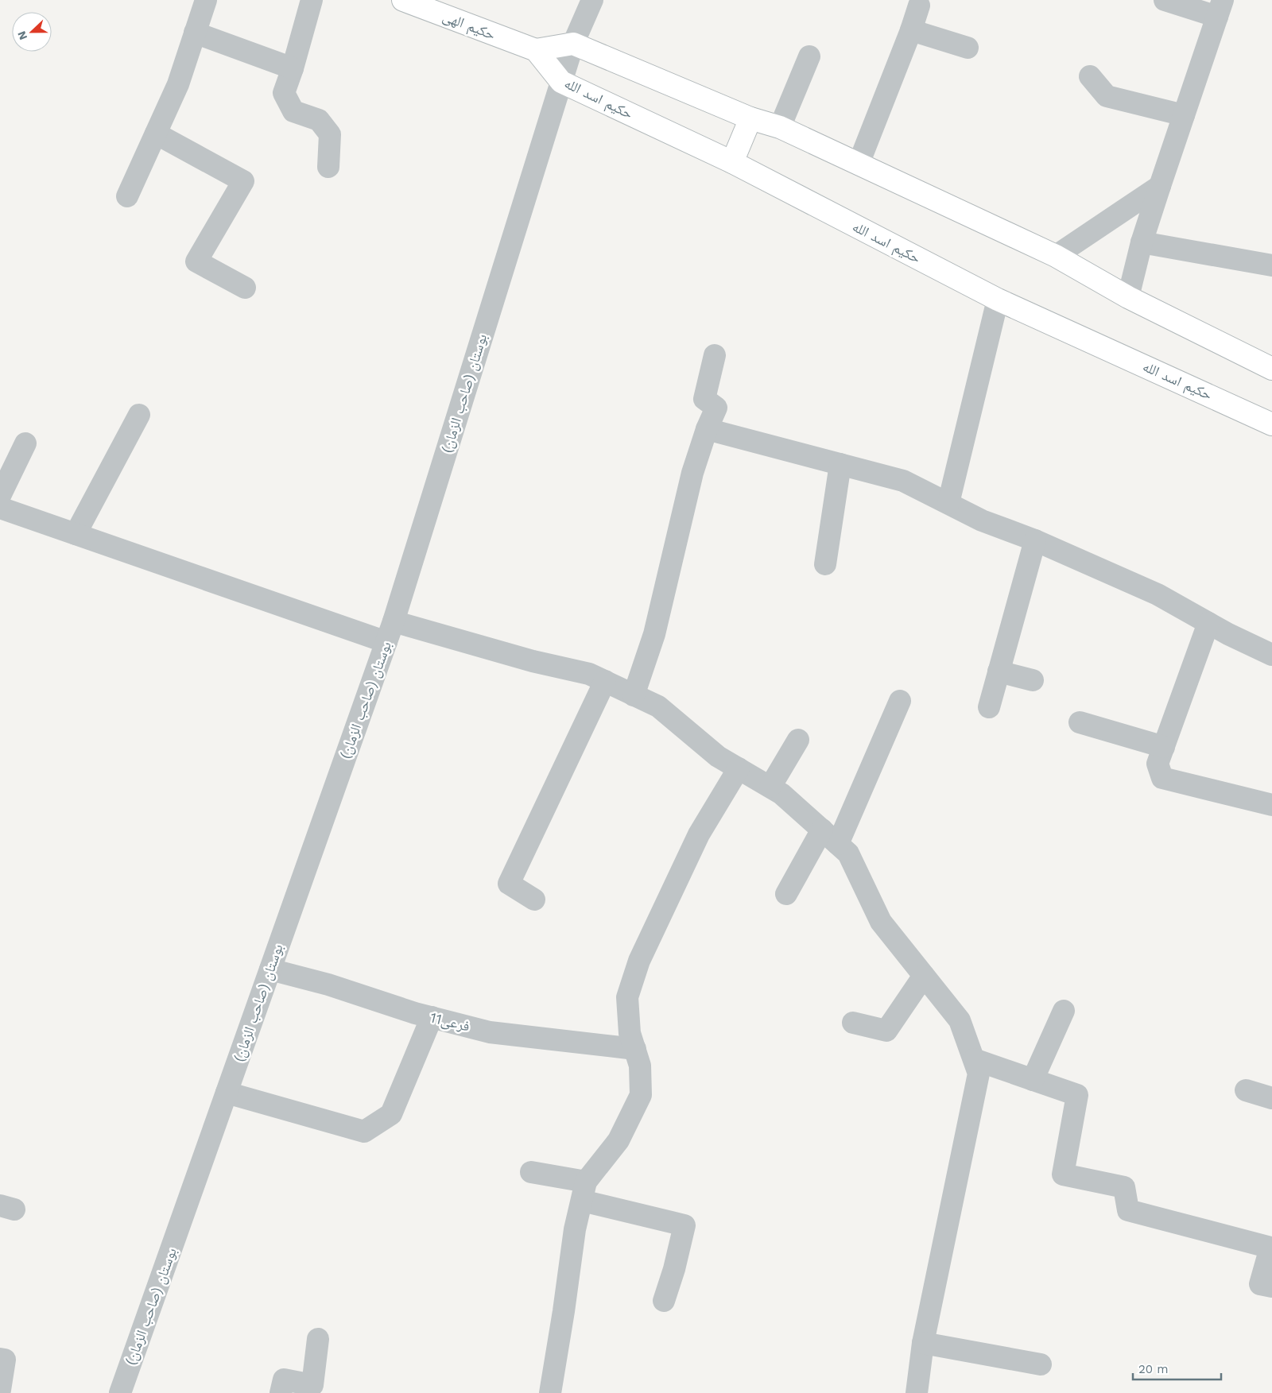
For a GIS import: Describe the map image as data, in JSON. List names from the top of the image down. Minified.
{"streets":{"main road":["حکیم الهی","حکیم اسد الله"],"street":["بوستان (صاحب الزمان)","فرعی11"]},"crossings":[["حکیم الهی","حکیم اسد الله"],["حکیم اسد الله","بوستان (صاحب الزمان)"],["بوستان (صاحب الزمان)","فرعی11"]],"scale_bar":"20 m","north":"left"}
